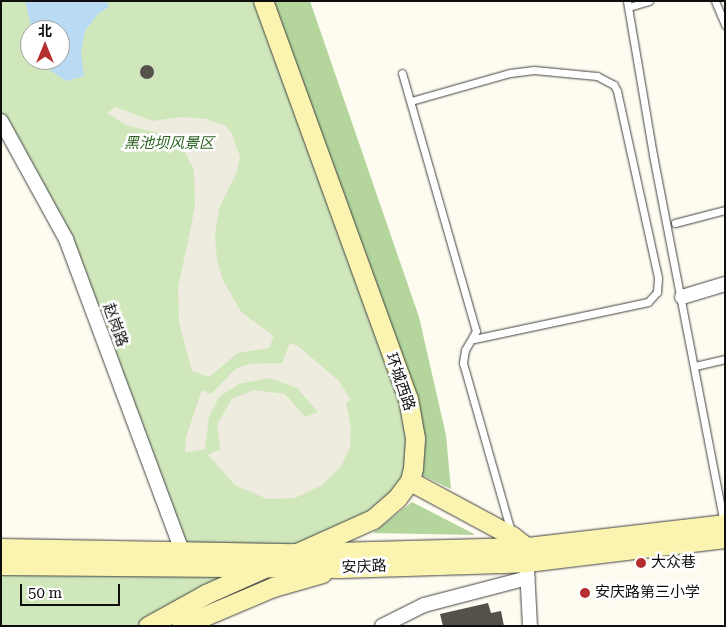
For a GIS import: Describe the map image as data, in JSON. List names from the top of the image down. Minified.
{"streets":{"main road":["环城西路","安庆路"],"street":["赵岗路"]},"crossings":[["赵岗路","安庆路"]],"parks":["黑池坝风景区"],"places":["大众巷","安庆路第三小学"],"scale_bar":"50 m","north":"top"}
